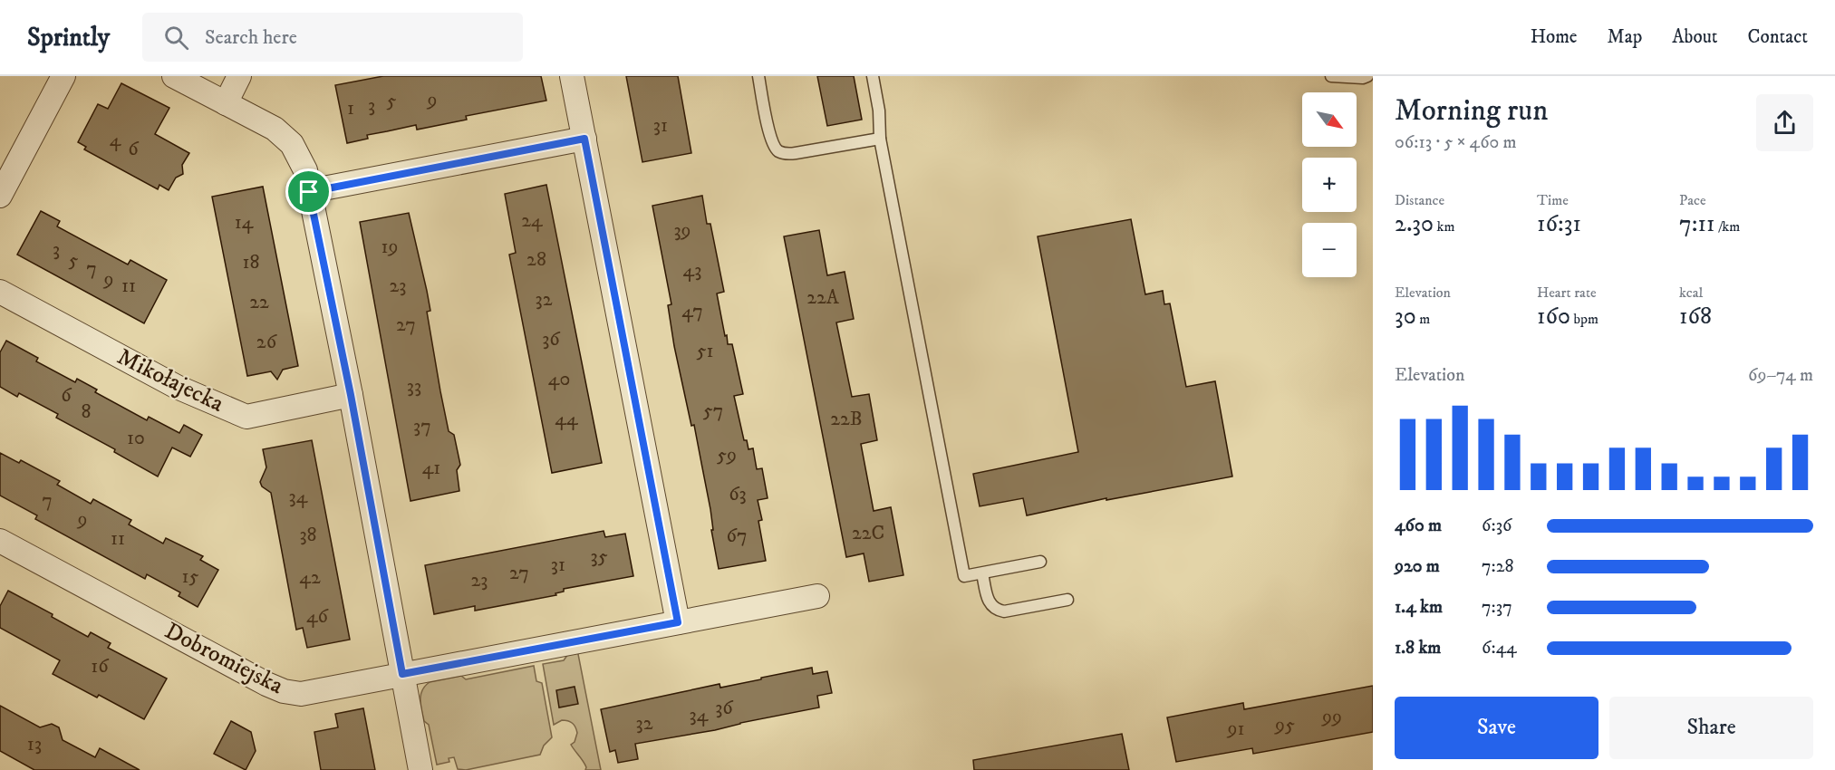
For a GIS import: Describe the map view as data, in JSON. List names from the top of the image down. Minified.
{"streets":{"street":["Mikołajecka","Dobromiejska"]},"house_numbers":["9","5","3","1","31","4","6","24","14","39","19","3","28","5","18","7","43","9","11","23","22A","32","22","47","27","36","26","51","40","33","6","57","8","44","22B","37","10","59","41","63","34","7","9","22C","38","67","11","35","31","27","15","42","23","46","16","36","34","99","32","95","91","13"],"north":"bottom right","page":{"header":"Sprintly","search":"Search here","nav":["Home","Map","About","Contact"],"heading":["Morning run","06:13 · 5 × 460 m"],"map_buttons":["+","−"],"stats":[["Distance","2.30 km"],["Time","16:31"],["Pace","7:11 /km"],["Elevation","30 m"],["Heart rate","160 bpm"],["kcal","168"]],"chart":["Elevation","69–74 m"],"list":[{"name":"460 m","note":"6:36"},{"name":"920 m","note":"7:28"},{"name":"1.4 km","note":"7:37"},{"name":"1.8 km","note":"6:44"}],"buttons":["Save","Share"]}}
